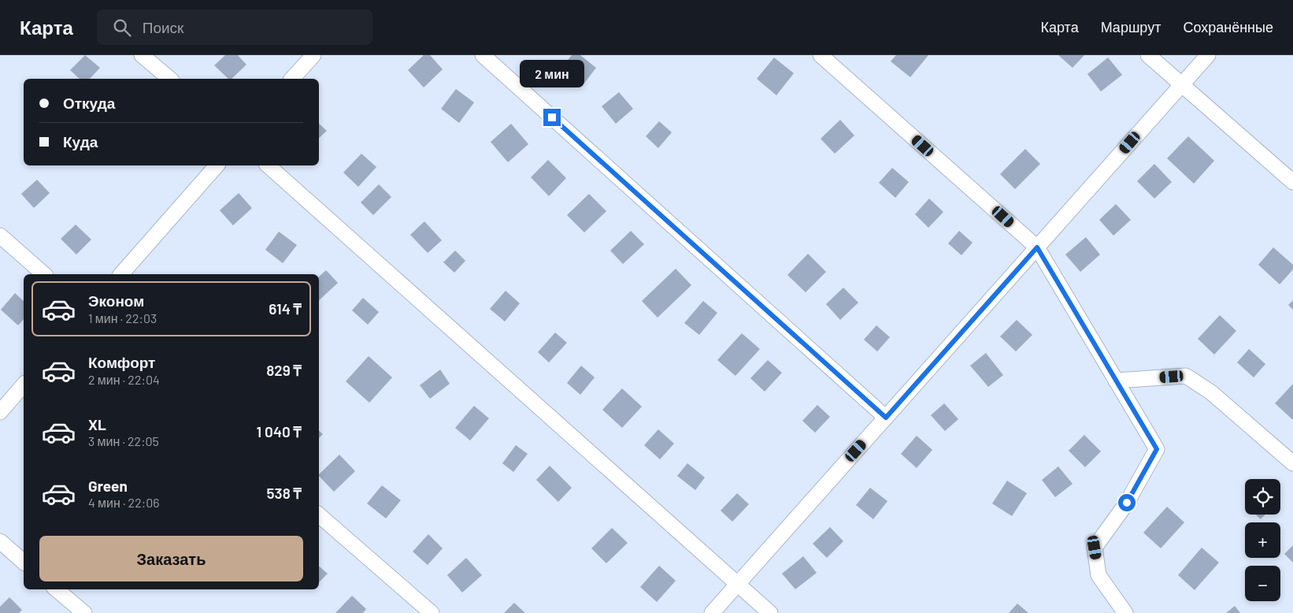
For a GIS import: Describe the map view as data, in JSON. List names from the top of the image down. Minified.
{"page":{"header":"Карта","search":"Поиск","nav":["Карта","Маршрут","Сохранённые"],"bubble":"2 мин","banner":["Откуда","Куда"],"list":[{"name":"Эконом","note":"1 мин · 22:03","value":"614 ₸"},{"name":"Комфорт","note":"2 мин · 22:04","value":"829 ₸"},{"name":"XL","note":"3 мин · 22:05","value":"1 040 ₸"},{"name":"Green","note":"4 мин · 22:06","value":"538 ₸"}],"map_buttons":["+","−"],"buttons":"Заказать"}}
